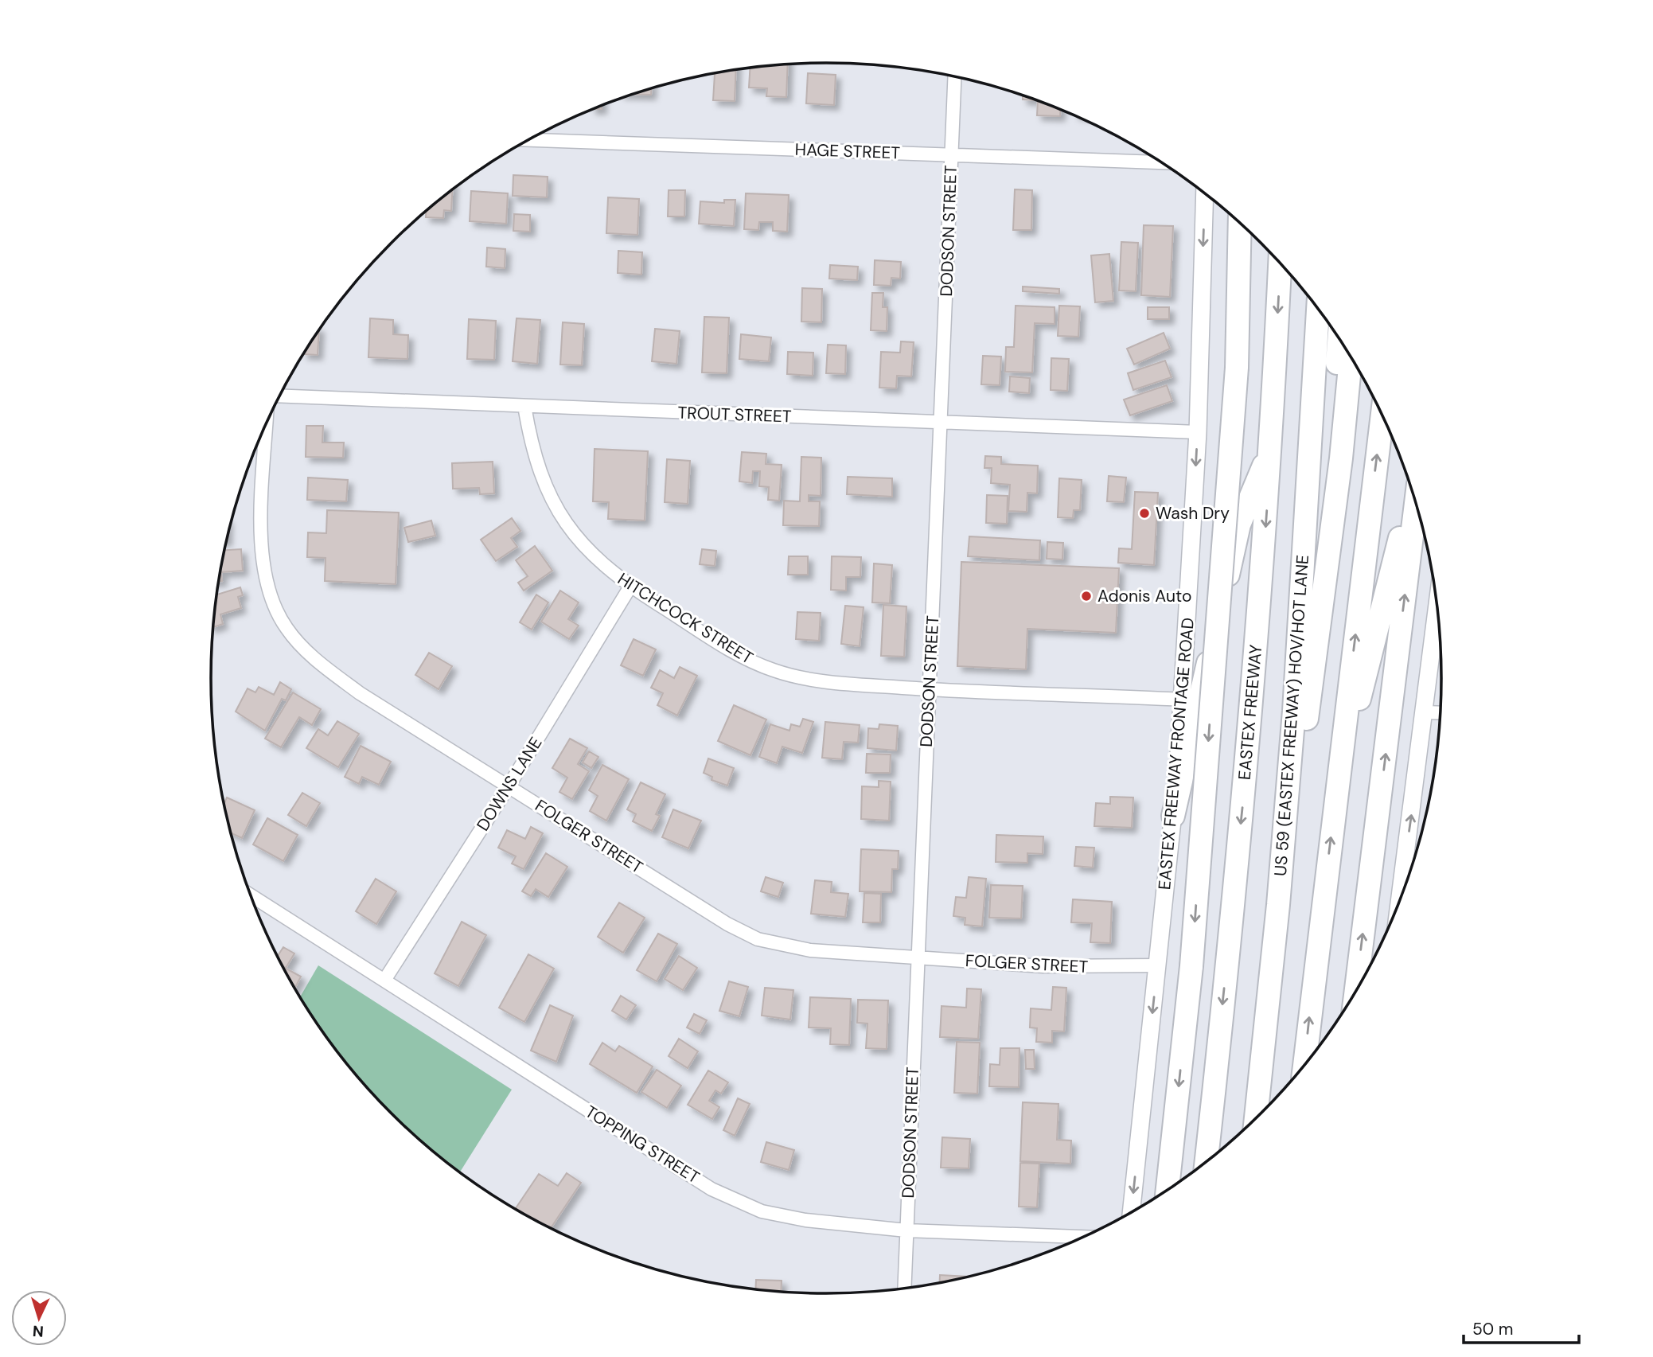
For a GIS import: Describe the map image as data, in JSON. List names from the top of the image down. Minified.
{"streets":{"highway":["EASTEX FREEWAY","US 59 (EASTEX FREEWAY) HOV/HOT LANE"],"main road":["EASTEX FREEWAY FRONTAGE ROAD"],"street":["HAGE STREET","DODSON STREET","TROUT STREET","HITCHCOCK STREET","DOWNS LANE","FOLGER STREET","TOPPING STREET"]},"crossings":[["HAGE STREET","DODSON STREET"],["DODSON STREET","TROUT STREET"],["DODSON STREET","HITCHCOCK STREET"],["DODSON STREET","FOLGER STREET"],["DODSON STREET","TOPPING STREET"],["TROUT STREET","HITCHCOCK STREET"],["TROUT STREET","EASTEX FREEWAY FRONTAGE ROAD"],["HITCHCOCK STREET","EASTEX FREEWAY FRONTAGE ROAD"],["HITCHCOCK STREET","DOWNS LANE"],["EASTEX FREEWAY FRONTAGE ROAD","FOLGER STREET"],["DOWNS LANE","FOLGER STREET"],["DOWNS LANE","TOPPING STREET"]],"one_way":["EASTEX FREEWAY FRONTAGE ROAD"],"places":["Wash Dry","Adonis Auto"],"scale_bar":"50 m","north":"bottom"}
